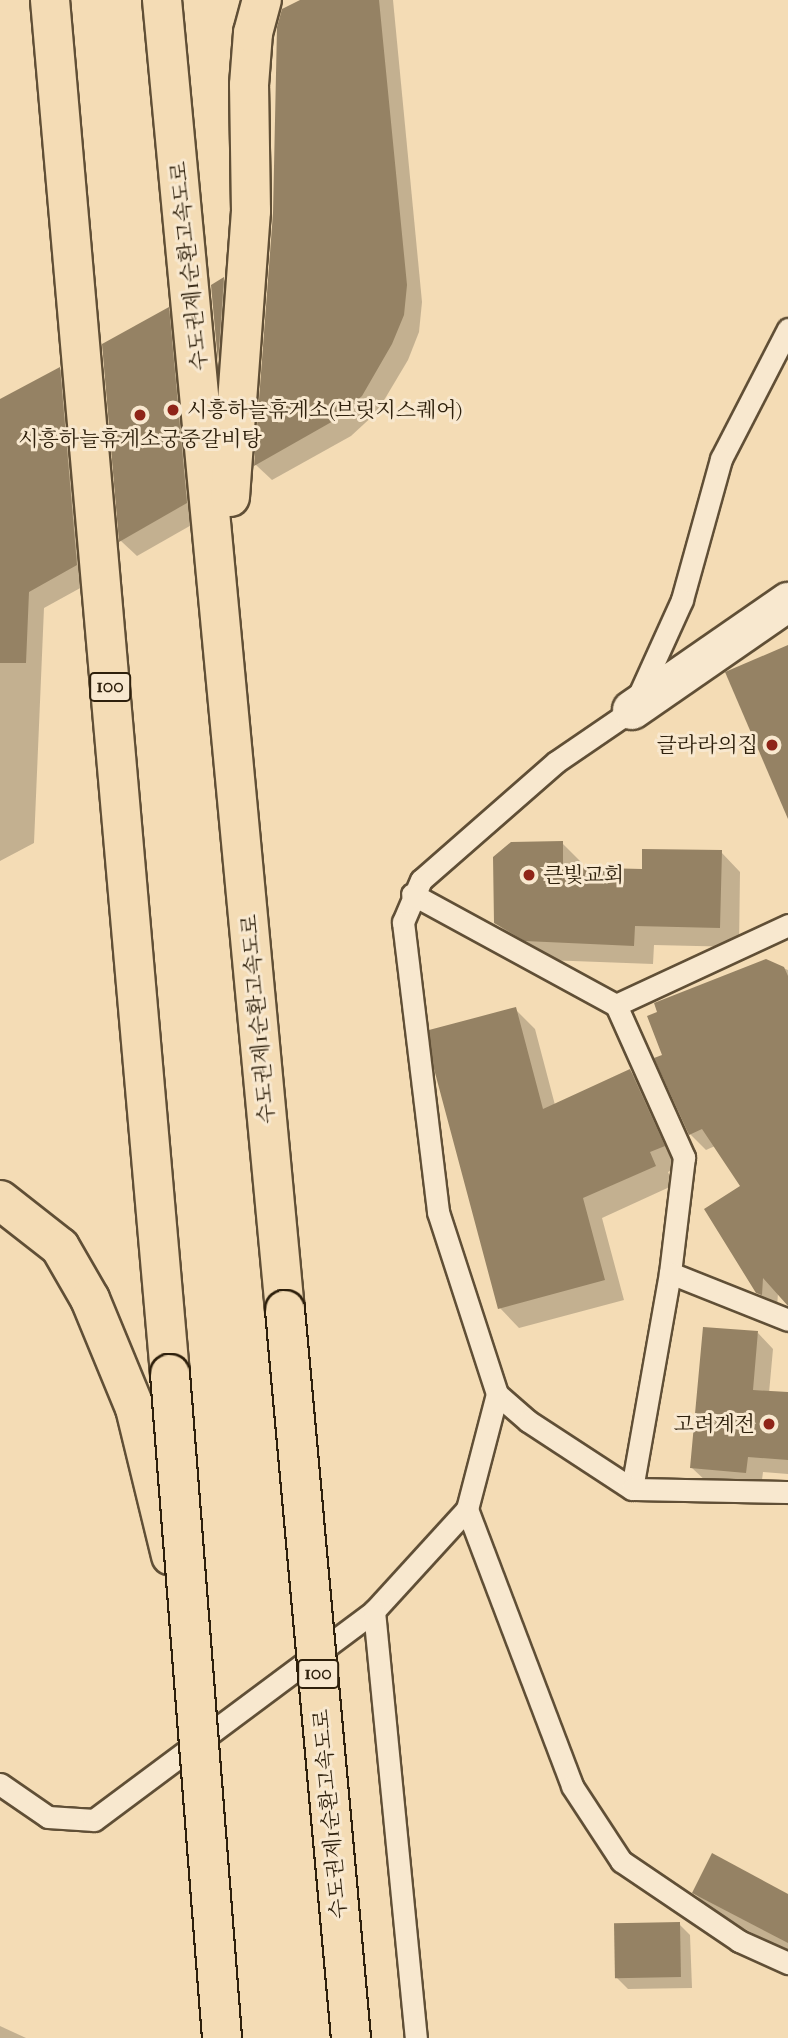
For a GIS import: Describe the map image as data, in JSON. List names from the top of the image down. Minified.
{"streets":{"highway":["수도권제1순환고속도로","100"]},"places":["시흥하늘휴게소(브릿지스퀘어)","시흥하늘휴게소궁중갈비탕","글라라의집","큰빛교회","고려계전"]}
